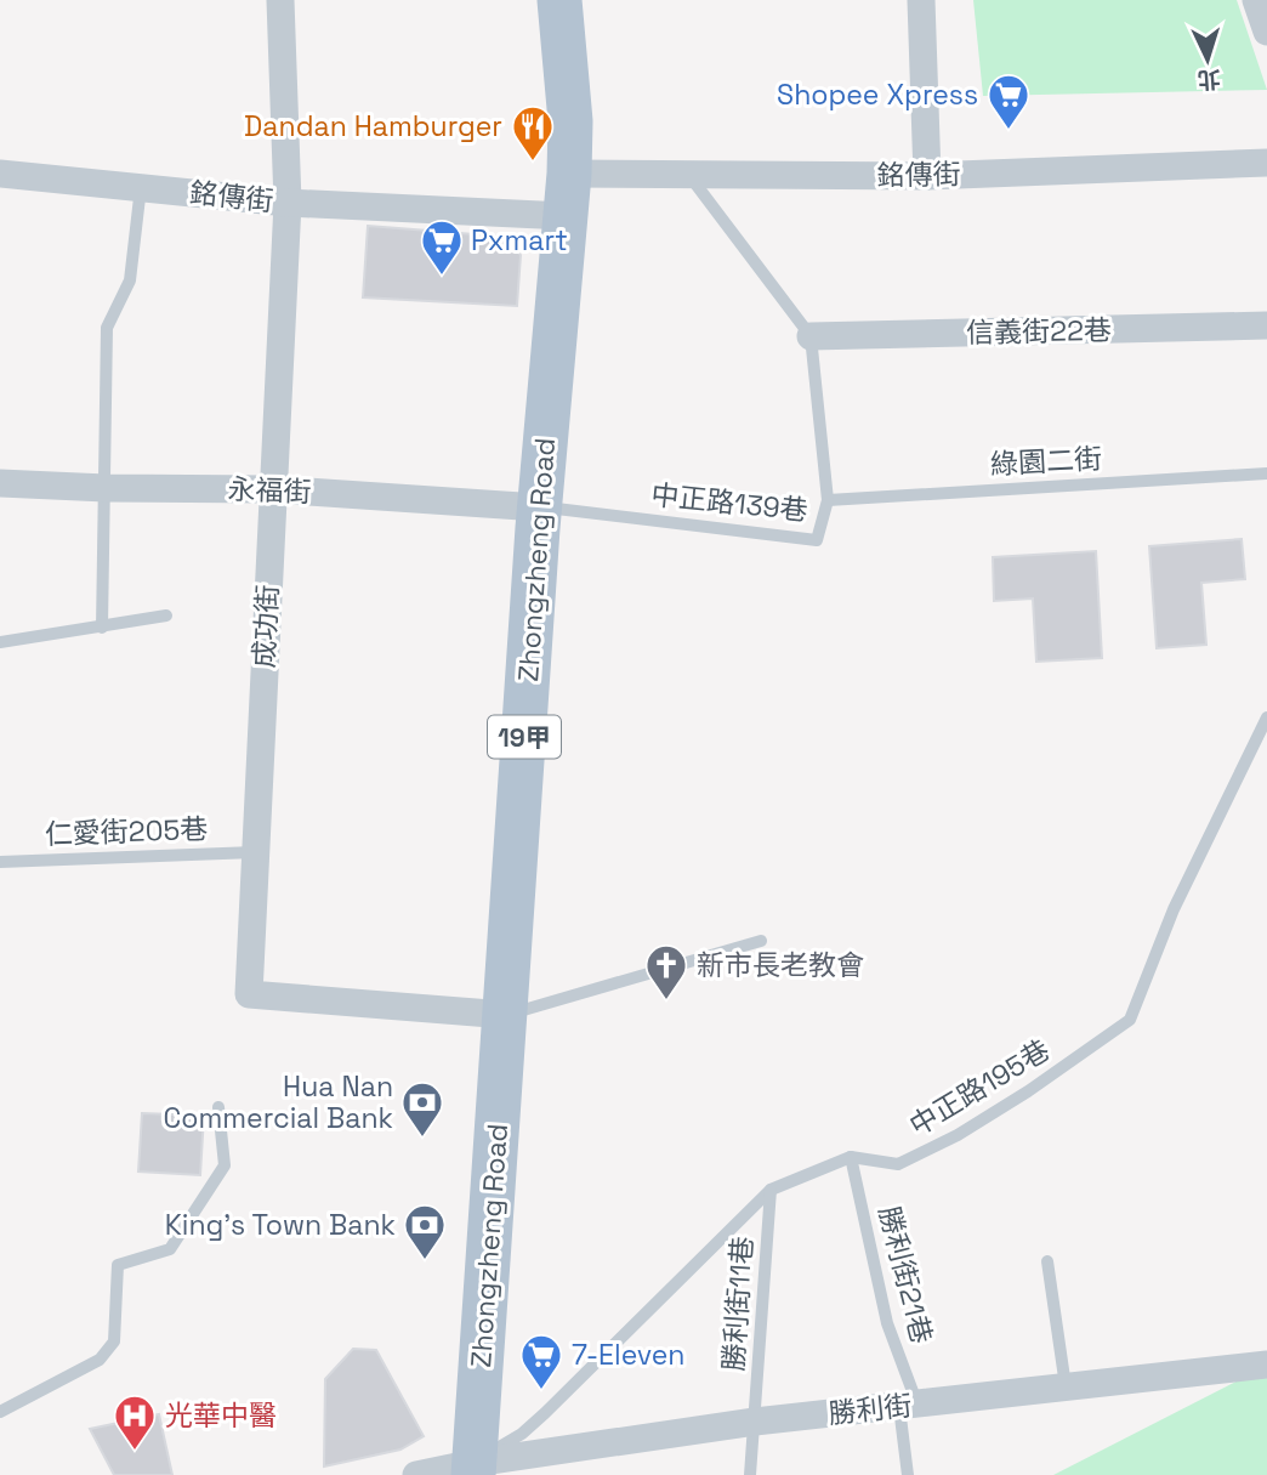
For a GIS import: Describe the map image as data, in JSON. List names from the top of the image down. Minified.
{"streets":{"main road":["Zhongzheng Road","19甲"],"street":["銘傳街","信義街22巷","永福街","成功街","勝利街"],"lane":["綠園二街","中正路139巷","仁愛街205巷","中正路195巷","勝利街21巷","勝利街11巷"]},"crossings":[["銘傳街","Zhongzheng Road"],["銘傳街","成功街"],["信義街22巷","中正路139巷"],["綠園二街","中正路139巷"],["永福街","中正路139巷"],["永福街","Zhongzheng Road"],["永福街","成功街"],["中正路139巷","Zhongzheng Road"],["Zhongzheng Road","成功街"],["Zhongzheng Road","勝利街"],["成功街","仁愛街205巷"],["中正路195巷","勝利街21巷"],["勝利街21巷","勝利街"],["勝利街11巷","勝利街"]],"places":{"supermarket":["Shopee Xpress","Pxmart","7-Eleven"],"restaurant":["Dandan Hamburger"],"church":["新市長老教會"],"bank":["Hua Nan Commercial Bank","King's Town Bank"],"hospital":["光華中醫"]},"north":"bottom"}
